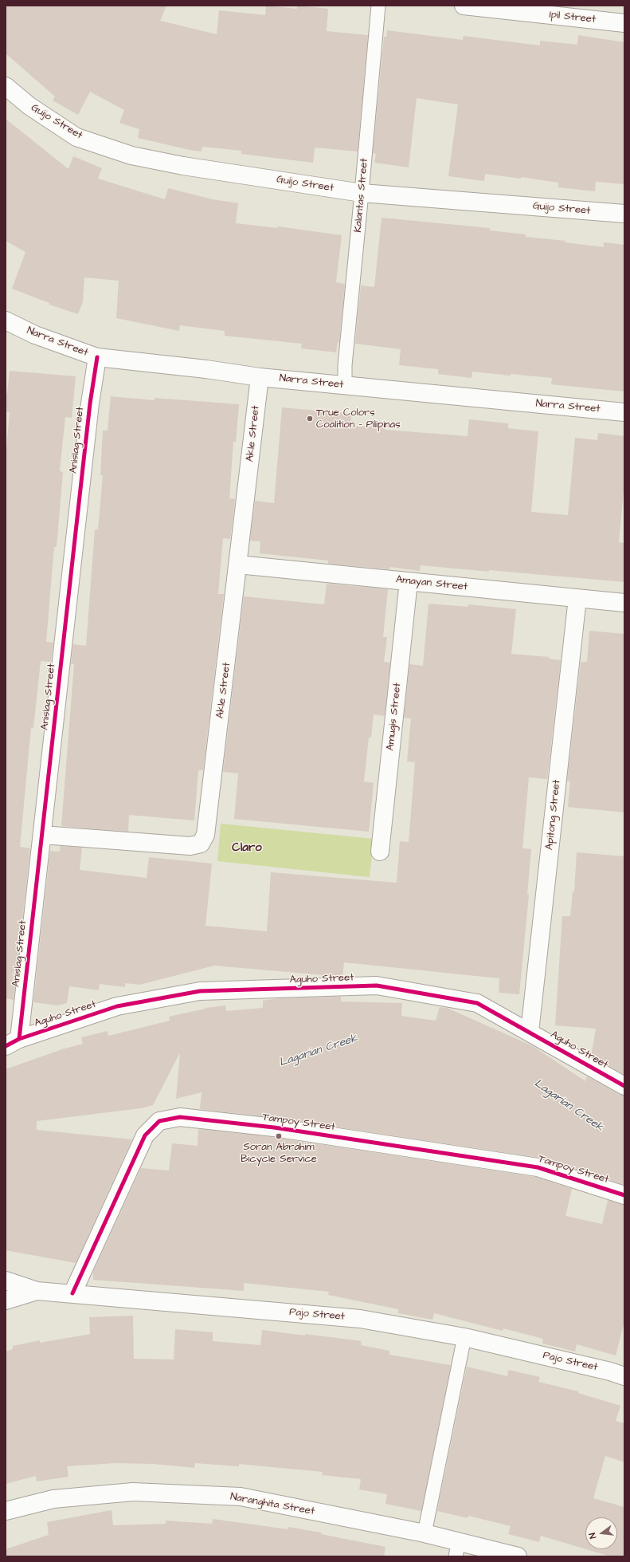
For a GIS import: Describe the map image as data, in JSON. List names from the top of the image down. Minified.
{"streets":{"street":["Ipil Street","Guijo Street","Narra Street","Akle Street","Anislag Street","Amayan Street","Amugis Street","Apitong Street","Aguho Street","Tampoy Street","Pajo Street","Naranghita Street"],"lane":["Kalantas Street"]},"crossings":[["Guijo Street","Kalantas Street"],["Kalantas Street","Narra Street"],["Narra Street","Akle Street"],["Narra Street","Anislag Street"],["Akle Street","Anislag Street"],["Akle Street","Amayan Street"],["Anislag Street","Aguho Street"],["Amayan Street","Amugis Street"],["Amayan Street","Apitong Street"],["Apitong Street","Aguho Street"],["Tampoy Street","Pajo Street"]],"districts":["Claro"],"water":["Lagarian Creek"],"places":["True Colors Coalition - Pilipinas","Soran Abrahim Bicycle Service"],"north":"left"}
